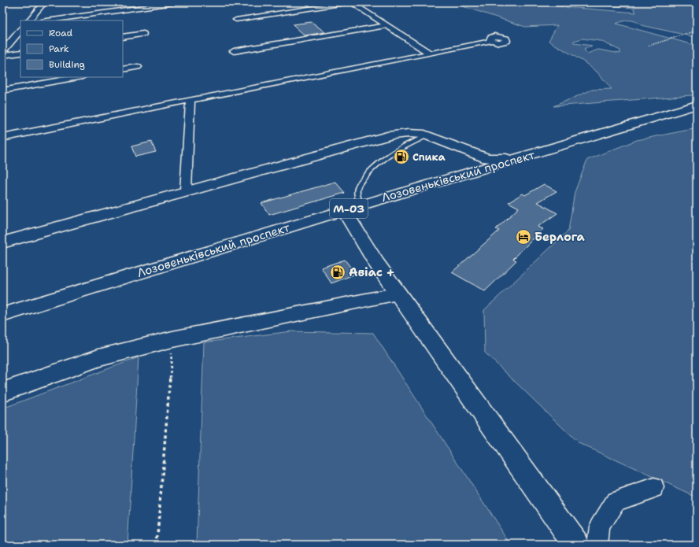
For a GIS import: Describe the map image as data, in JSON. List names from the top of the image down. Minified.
{"streets":{"main road":["Лозовеньківський проспект","М-03"]},"places":{"fuel station":["Спика","Авiас +"],"hotel":["Берлога"]},"legend":["Road","Park","Building"]}
